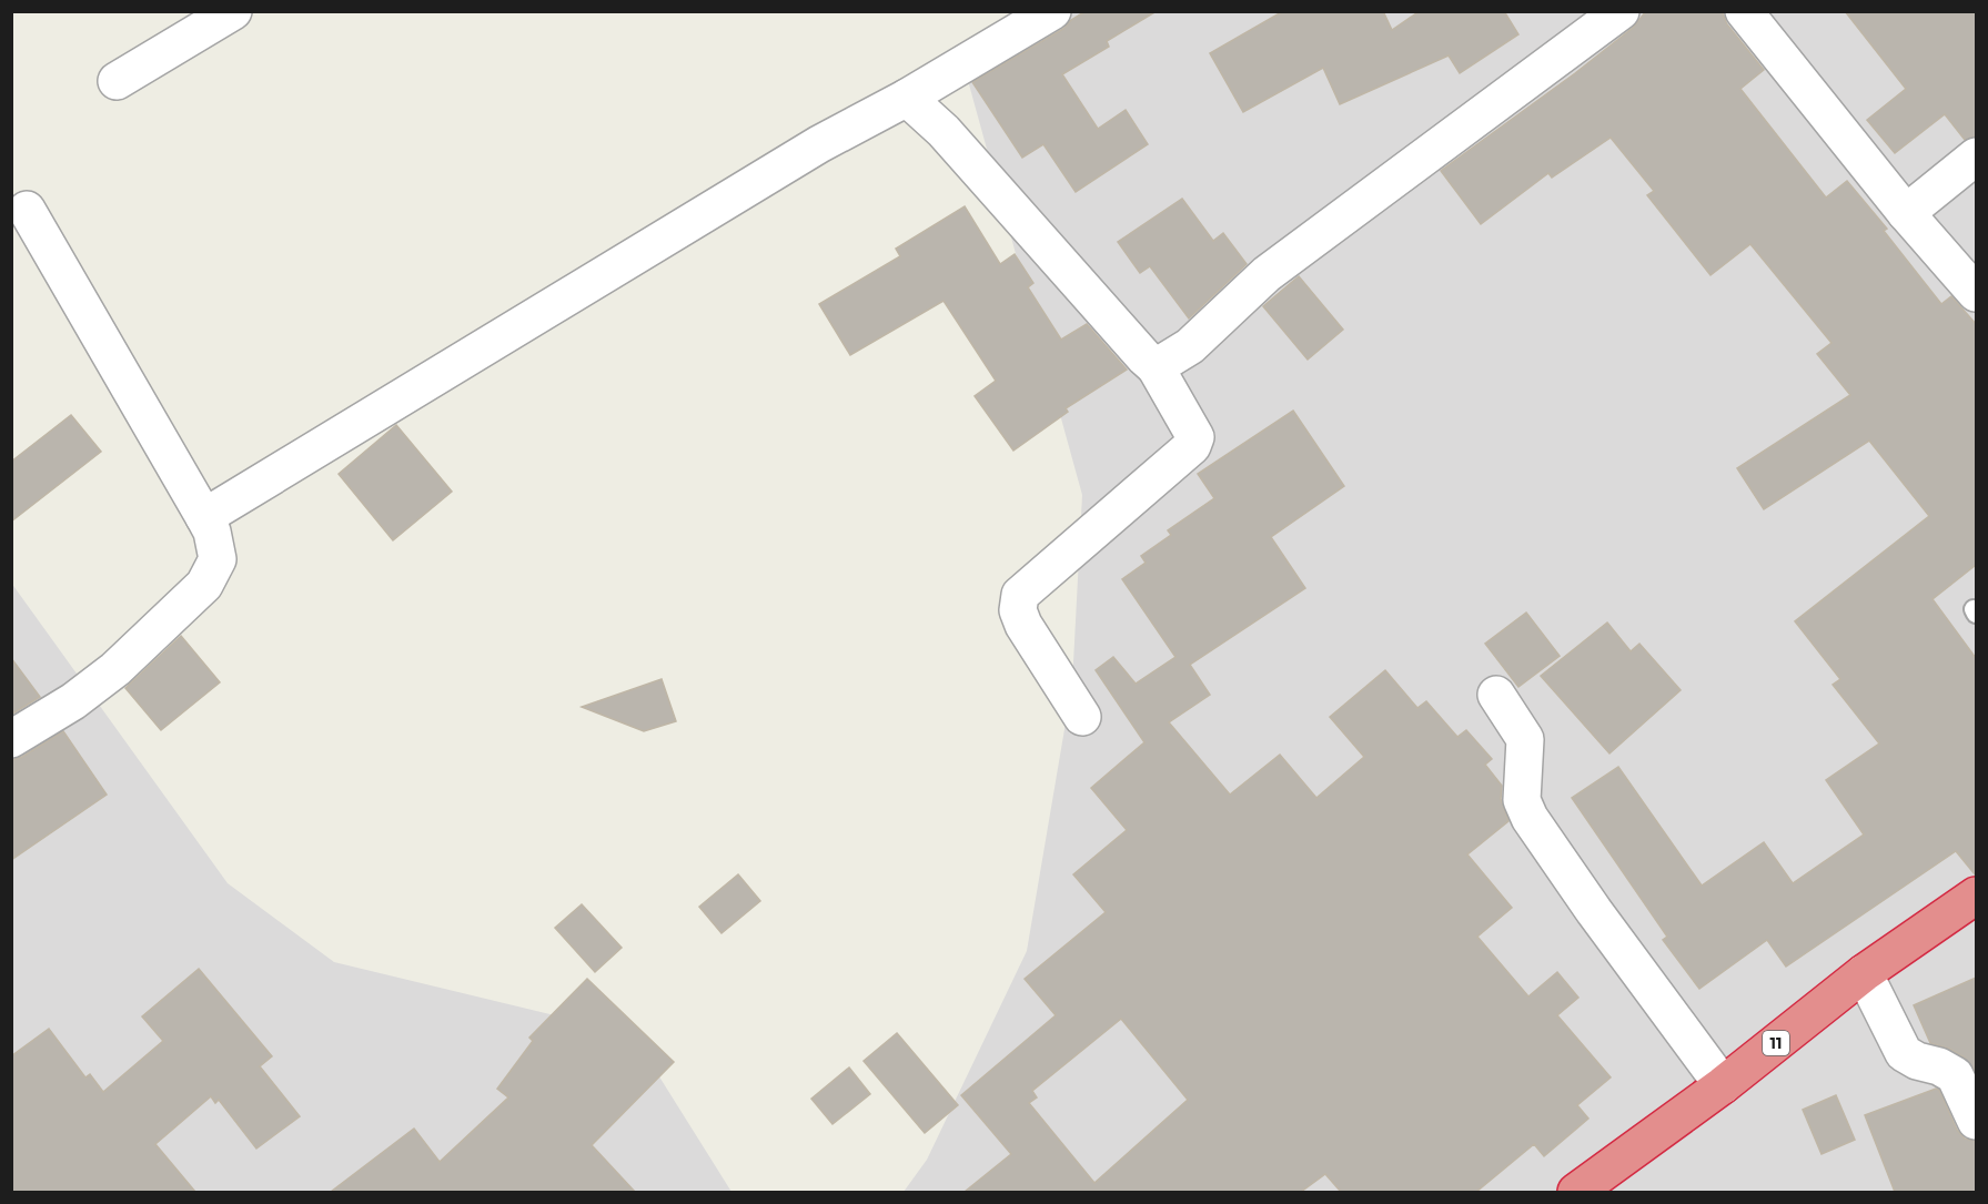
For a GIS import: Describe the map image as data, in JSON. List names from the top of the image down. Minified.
{"streets":{"highway":["11"]}}
